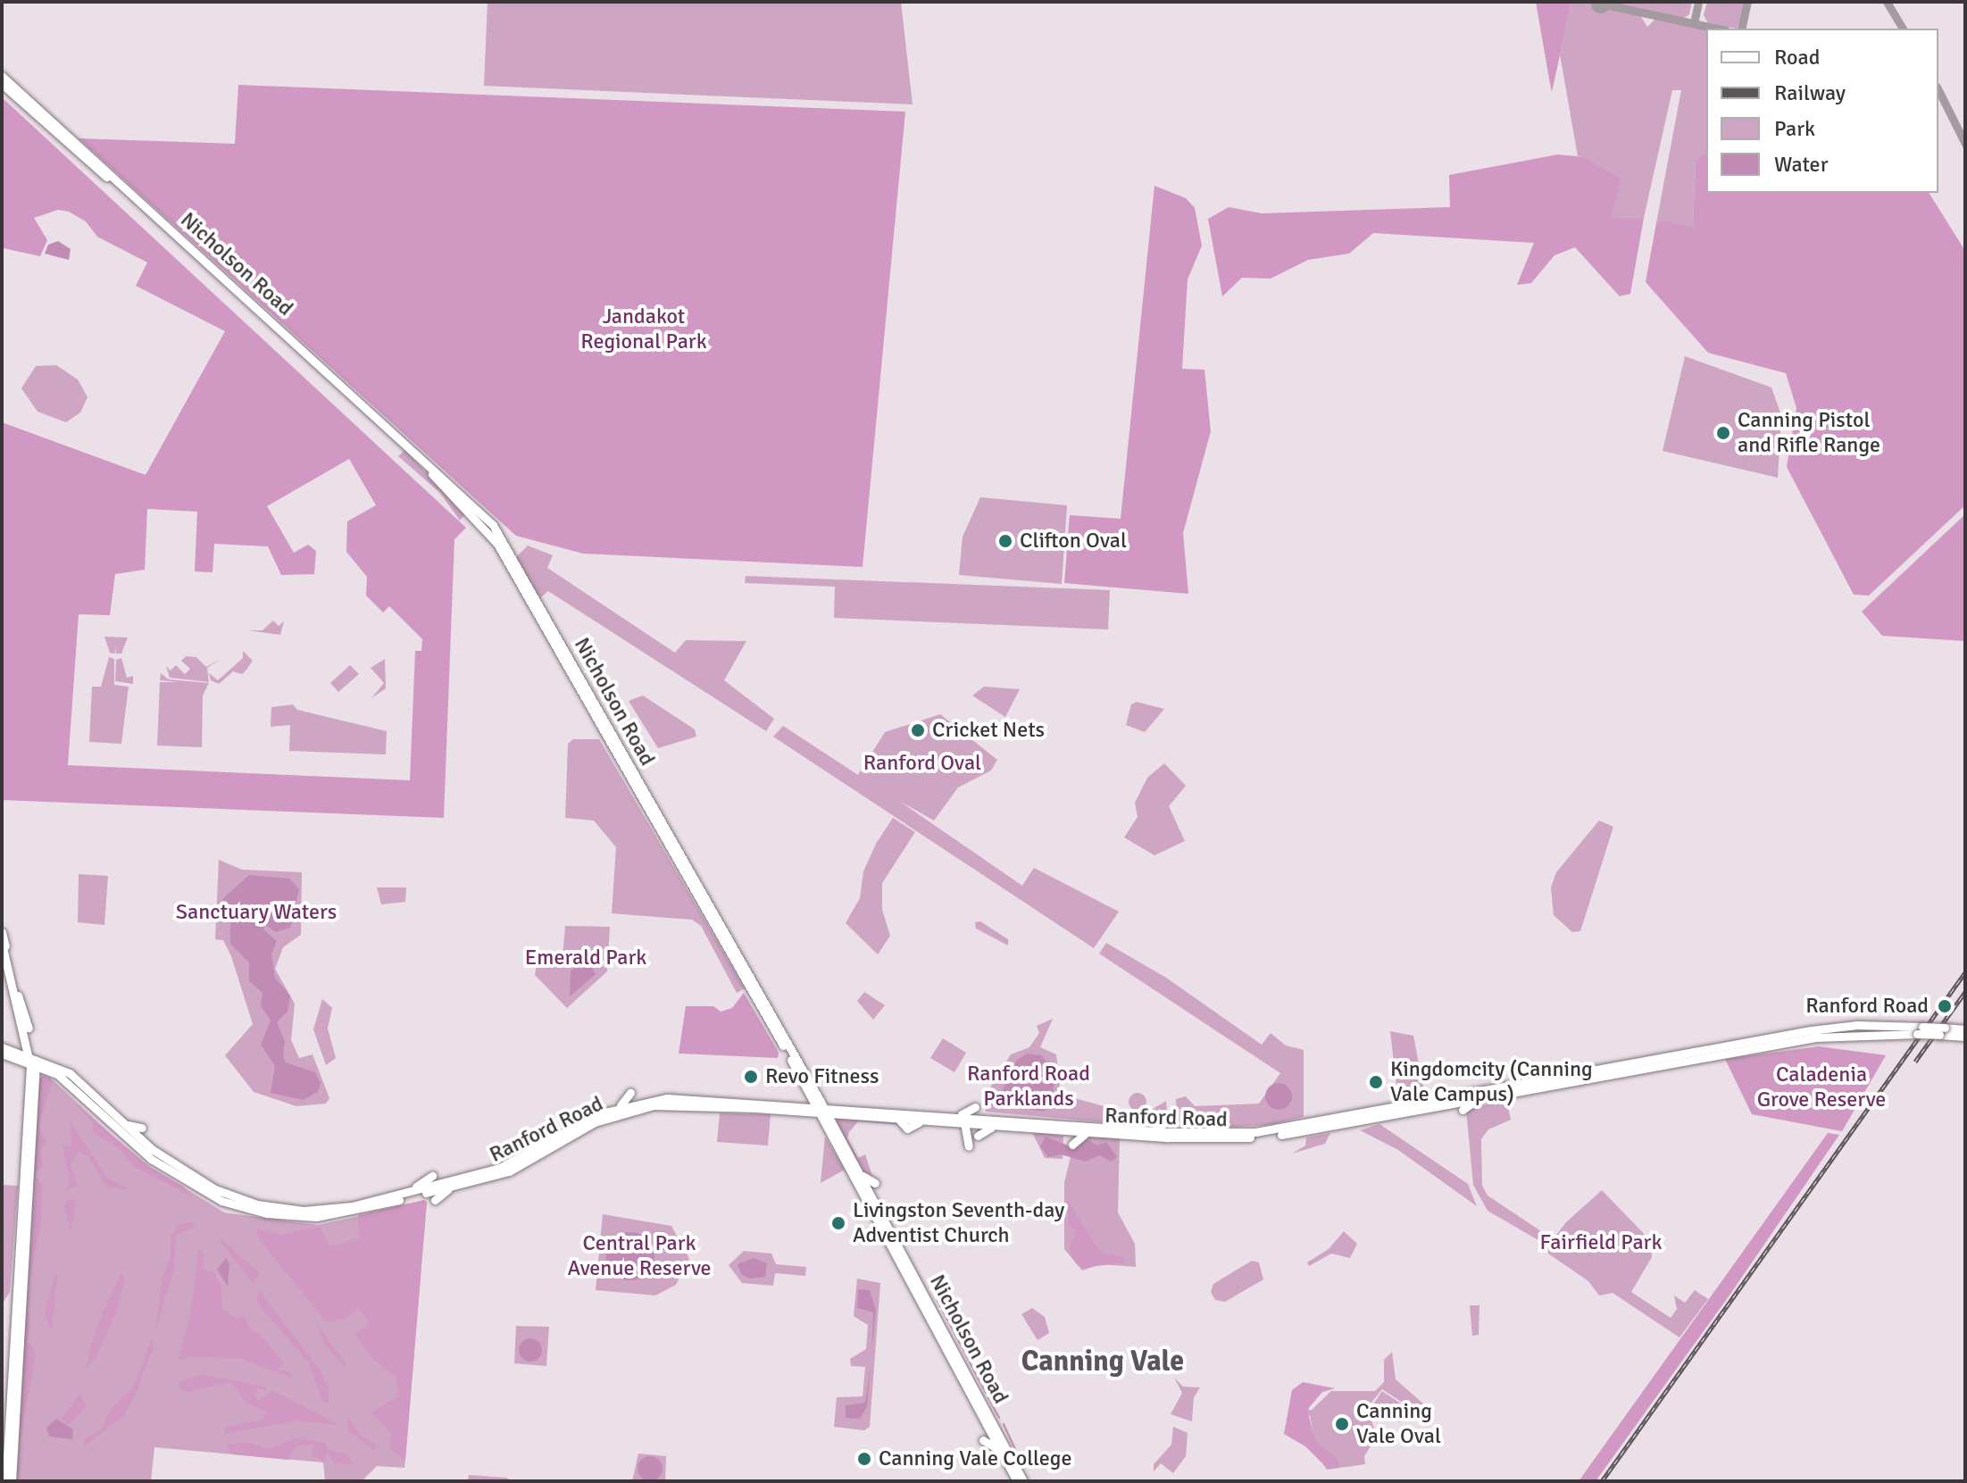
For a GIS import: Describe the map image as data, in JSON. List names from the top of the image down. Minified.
{"streets":{"main road":["Nicholson Road","Ranford Road"]},"crossings":[["Nicholson Road","Ranford Road"]],"districts":["Canning Vale"],"parks":["Jandakot Regional Park","Ranford Oval","Sanctuary Waters","Emerald Park","Ranford Road Parklands","Caladenia Grove Reserve","Fairfield Park","Central Park Avenue Reserve"],"places":["Canning Pistol and Rifle Range","Clifton Oval","Cricket Nets","Ranford Road","Revo Fitness","Kingdomcity (Canning Vale Campus)","Livingston Seventh-day Adventist Church","Canning Vale Oval","Canning Vale College"],"legend":["Road","Railway","Park","Water"]}
